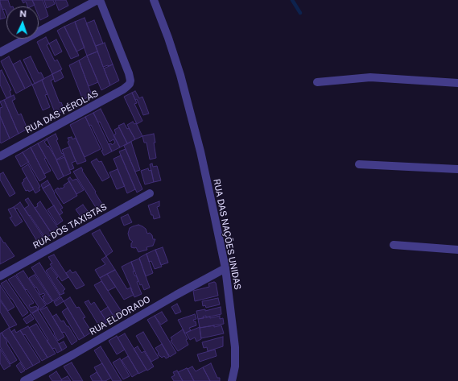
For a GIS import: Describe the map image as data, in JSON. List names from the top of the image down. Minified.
{"streets":{"street":["RUA DAS PÉROLAS","RUA DOS TAXISTAS","RUA DAS NAÇÕES UNIDAS","RUA ELDORADO"]},"crossings":[["RUA DAS NAÇÕES UNIDAS","RUA ELDORADO"]],"north":"top"}
